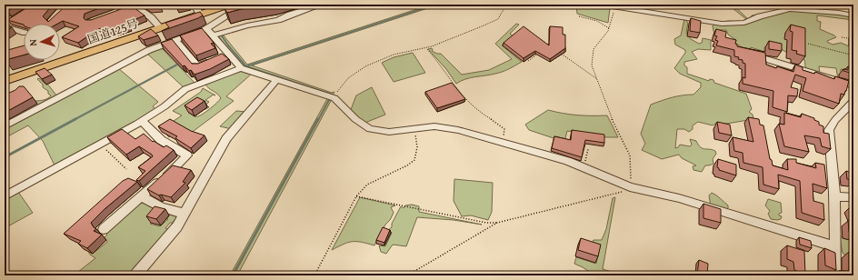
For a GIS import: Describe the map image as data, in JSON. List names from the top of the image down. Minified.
{"streets":{"highway":["国道125号"]},"north":"left"}
